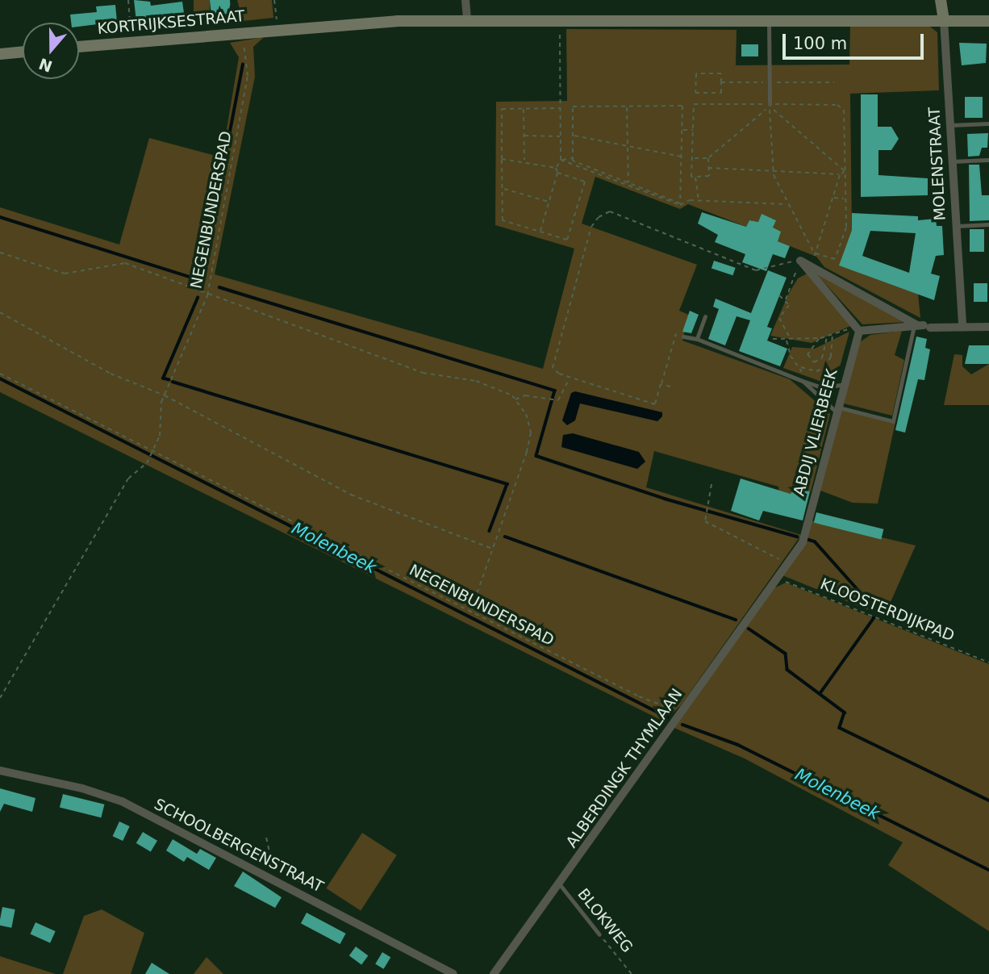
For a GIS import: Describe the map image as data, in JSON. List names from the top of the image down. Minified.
{"streets":{"street":["KORTRIJKSESTRAAT","MOLENSTRAAT","ABDIJ VLIERBEEK","ALBERDINGK THYMLAAN","SCHOOLBERGENSTRAAT"],"lane":["BLOKWEG"],"path":["NEGENBUNDERSPAD","KLOOSTERDIJKPAD"]},"crossings":[["KORTRIJKSESTRAAT","MOLENSTRAAT"],["KORTRIJKSESTRAAT","NEGENBUNDERSPAD"],["NEGENBUNDERSPAD","ALBERDINGK THYMLAAN"],["ABDIJ VLIERBEEK","ALBERDINGK THYMLAAN"],["KLOOSTERDIJKPAD","ALBERDINGK THYMLAAN"],["ALBERDINGK THYMLAAN","BLOKWEG"]],"water":["Molenbeek"],"scale_bar":"100 m","north":"bottom"}
